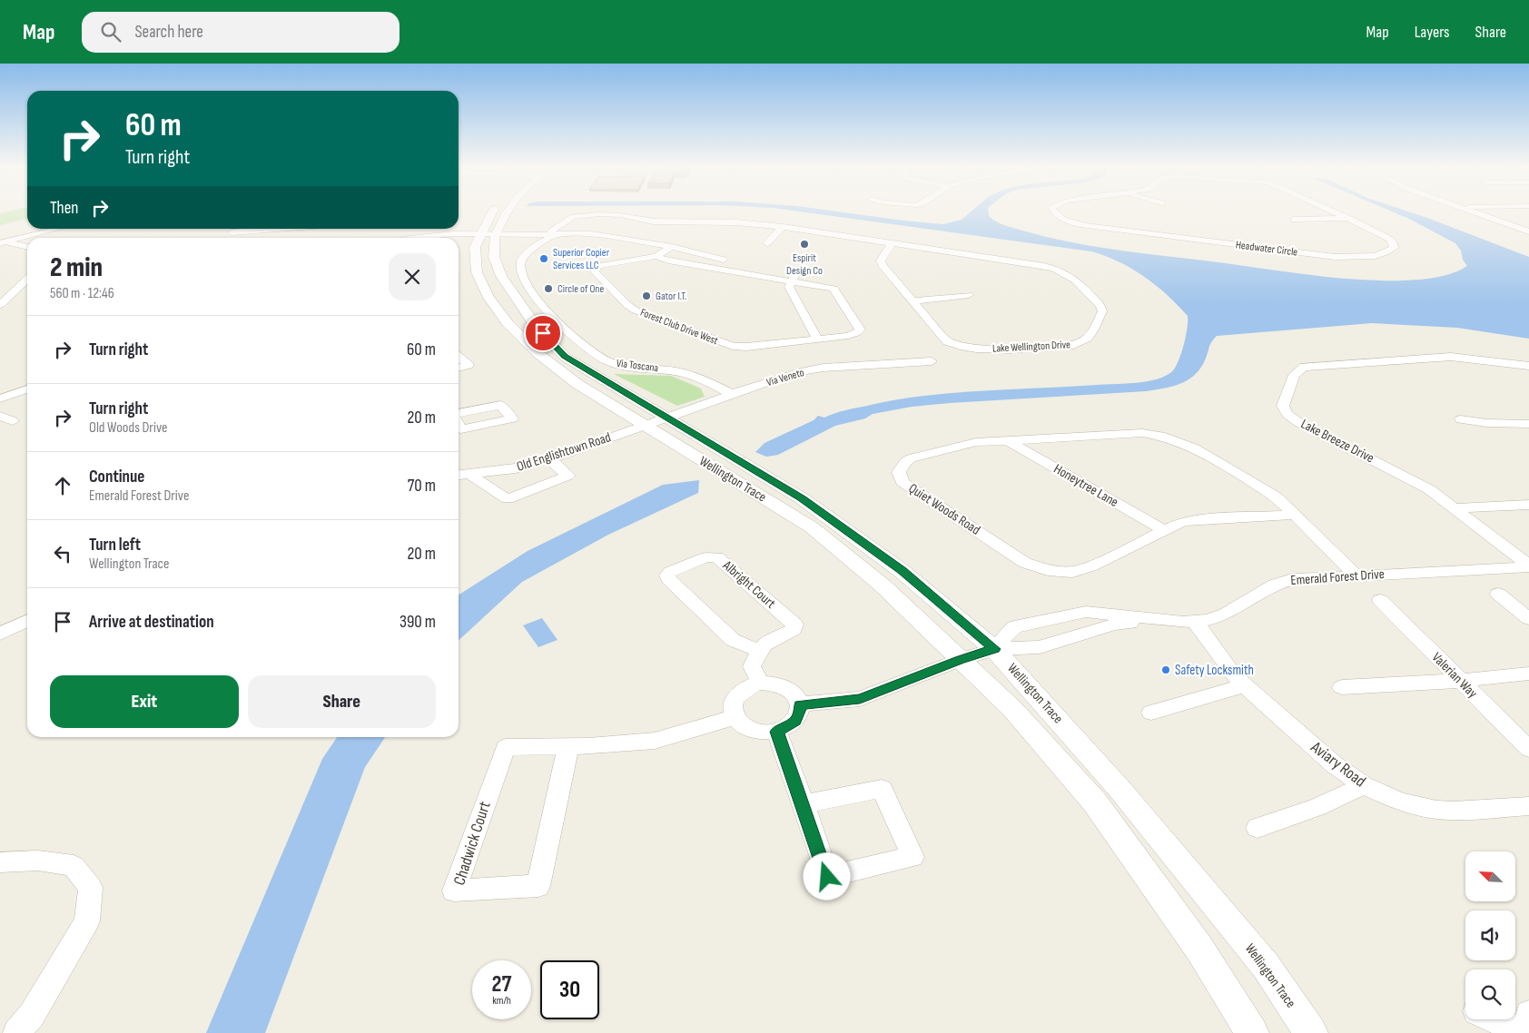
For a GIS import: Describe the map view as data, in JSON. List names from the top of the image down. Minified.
{"streets":{"street":["Headwater Circle","Forest Club Drive West","Lake Wellington Drive","Via Toscana","Via Veneto","Lake Breeze Drive","Old Englishtown Road","Wellington Trace","Honeytree Lane","Quiet Woods Road","Emerald Forest Drive","Albright Court","Valerian Way","Aviary Road","Chadwick Court"]},"crossings":[["Lake Wellington Drive","Via Toscana"],["Via Toscana","Via Veneto"],["Via Veneto","Old Englishtown Road"],["Via Veneto","Wellington Trace"],["Lake Breeze Drive","Emerald Forest Drive"],["Old Englishtown Road","Wellington Trace"],["Wellington Trace","Emerald Forest Drive"],["Honeytree Lane","Quiet Woods Road"],["Quiet Woods Road","Emerald Forest Drive"],["Emerald Forest Drive","Aviary Road"],["Emerald Forest Drive","Chadwick Court"]],"places":["Espirit Design Co","Superior Copier Services LLC","Circle of One","Gator I.T.","Safety Locksmith"],"north":"top left","page":{"header":"Map","search":"Search here","nav":["Map","Layers","Share"],"turn":["60 m","Turn right"],"then":"Then","heading":["2 min","560 m · 12:46"],"list":[{"name":"Turn right","value":"60 m"},{"name":"Turn right","note":"Old Woods Drive","value":"20 m"},{"name":"Continue","note":"Emerald Forest Drive","value":"70 m"},{"name":"Turn left","note":"Wellington Trace","value":"20 m"},{"name":"Arrive at destination","value":"390 m"}],"buttons":["Exit","Share"],"speed":"27 km/h","limit":"30"}}
